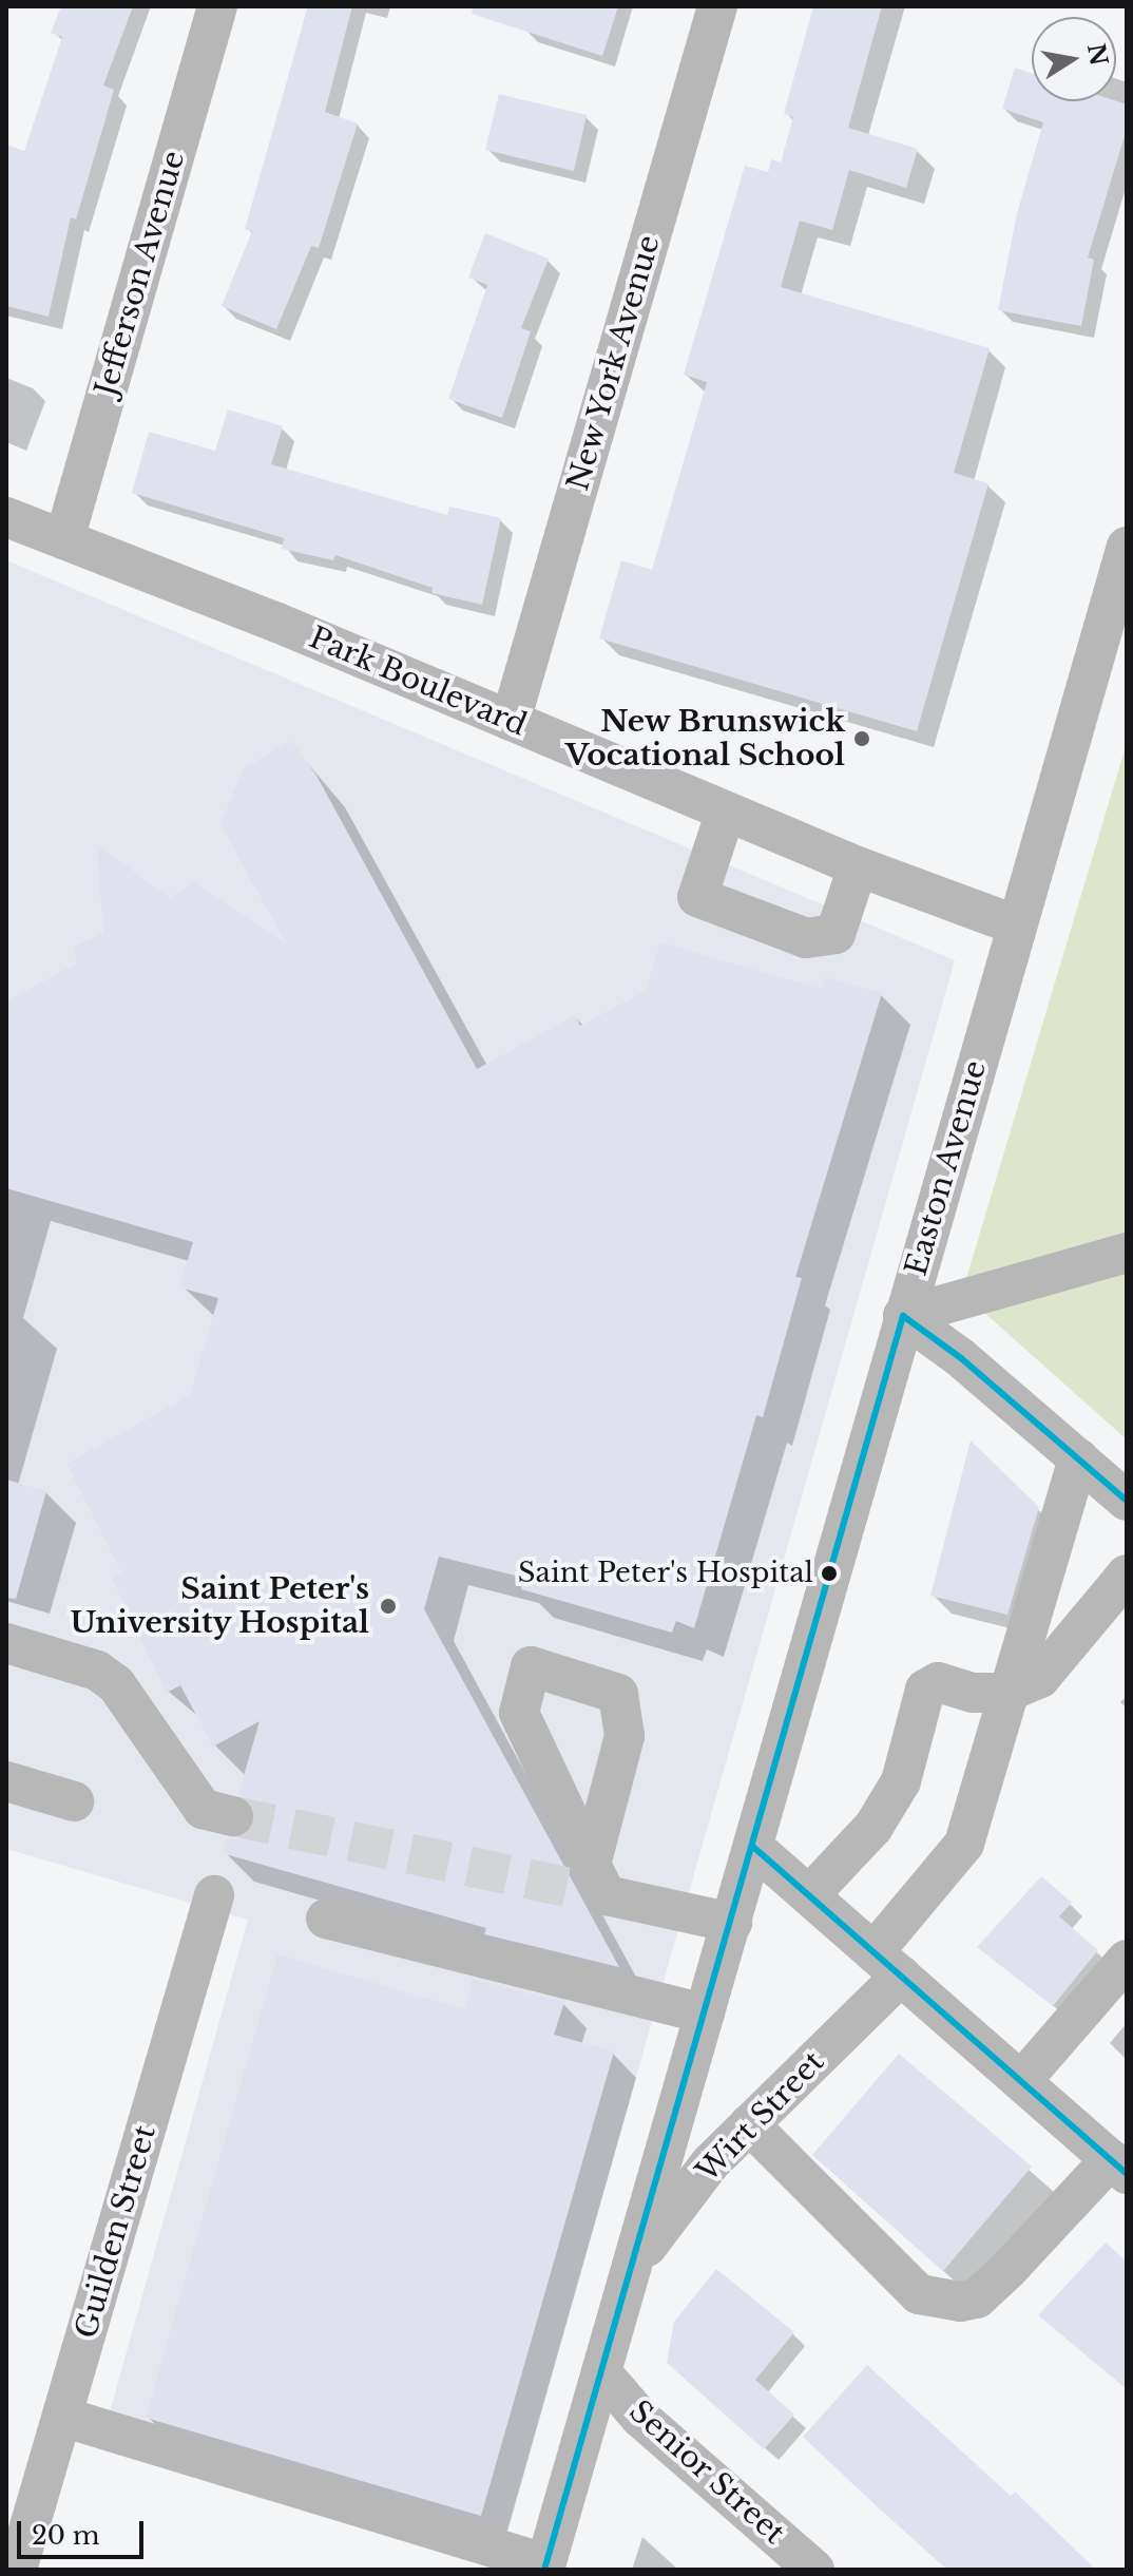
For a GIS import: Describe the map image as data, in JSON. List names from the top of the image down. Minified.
{"streets":{"street":["Jefferson Avenue","New York Avenue","Park Boulevard","Easton Avenue","Wirt Street","Guilden Street","Senior Street"]},"crossings":[["Jefferson Avenue","Park Boulevard"],["New York Avenue","Park Boulevard"],["Park Boulevard","Easton Avenue"],["Easton Avenue","Wirt Street"],["Easton Avenue","Senior Street"]],"places":["New Brunswick Vocational School","Saint Peter's Hospital","Saint Peter's University Hospital"],"scale_bar":"20 m","north":"right"}
